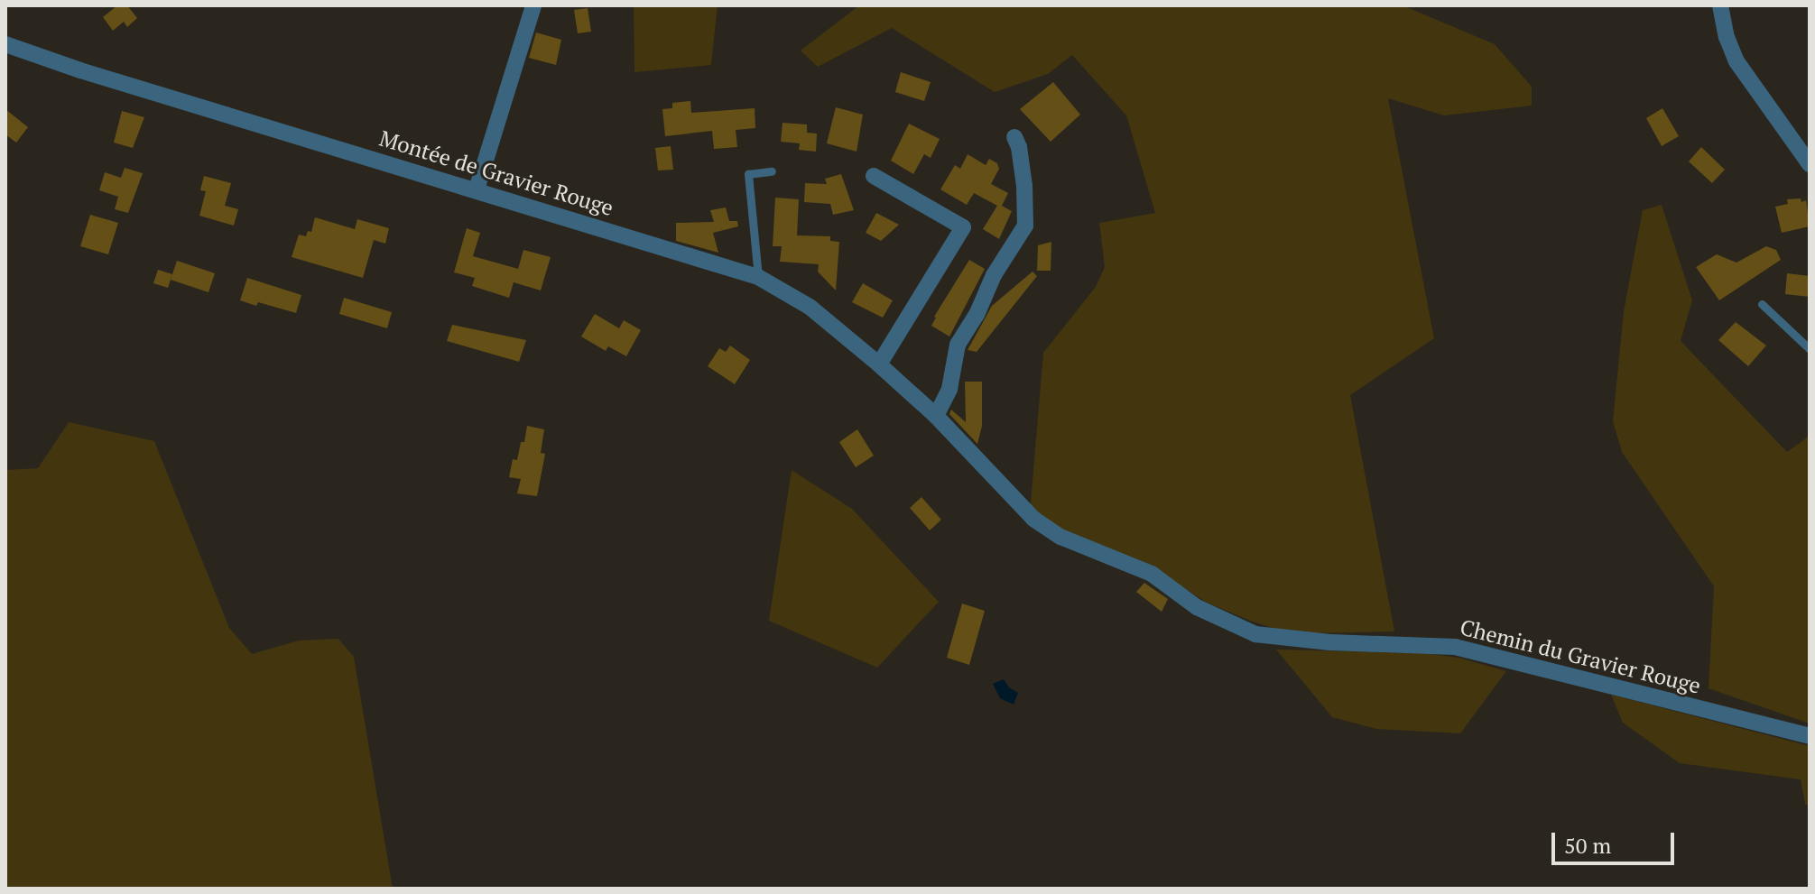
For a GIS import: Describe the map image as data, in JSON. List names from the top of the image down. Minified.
{"streets":{"street":["Montée de Gravier Rouge","Chemin du Gravier Rouge"]},"crossings":[["Montée de Gravier Rouge","Chemin du Gravier Rouge"]],"scale_bar":"50 m"}
